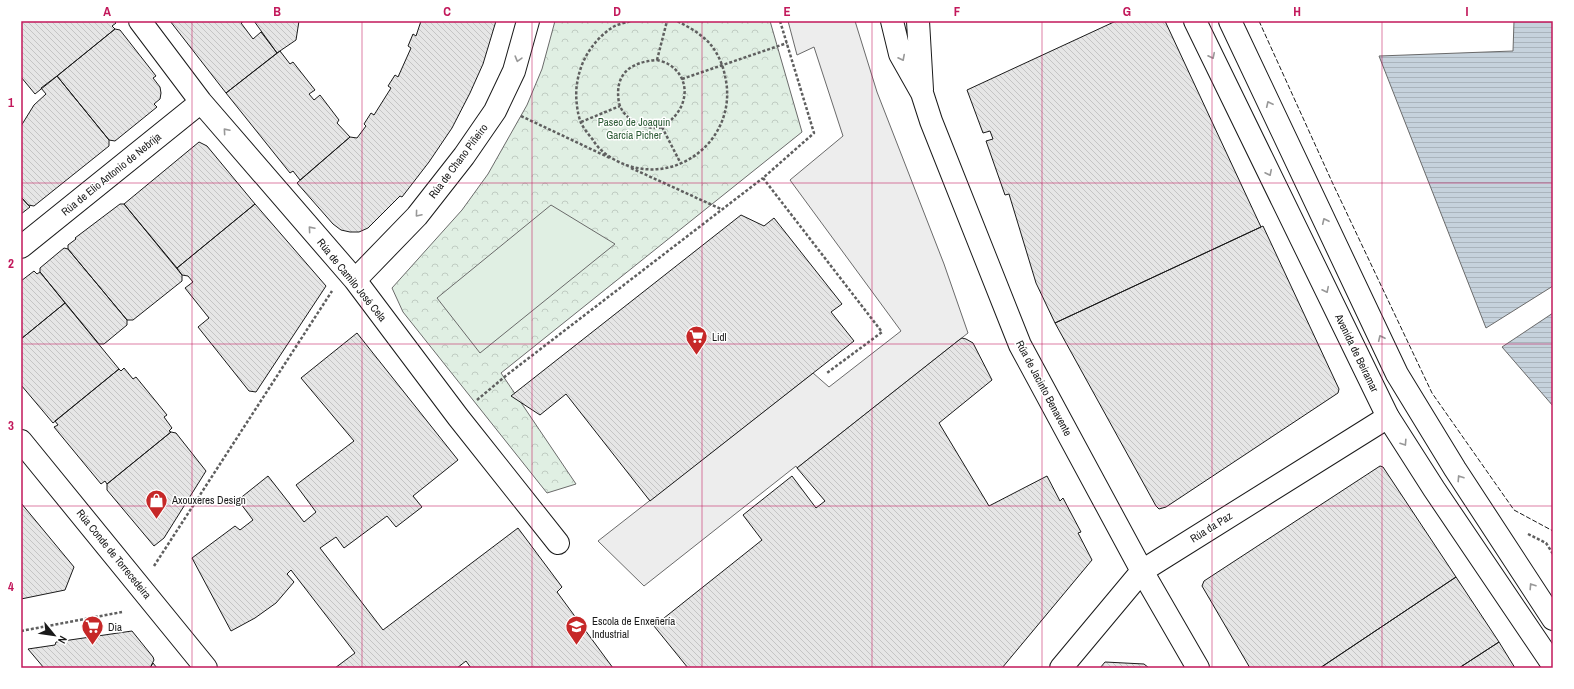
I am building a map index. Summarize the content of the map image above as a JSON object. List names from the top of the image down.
{
  "streets": {
    "street": [
      "Rúa de Chano Piñeiro",
      "Rúa de Elio Antonio de Nebrija",
      "Rúa de Camilo José Cela",
      "Avenida de Beiramar",
      "Rúa de Jacinto Benavente",
      "Rúa da Paz",
      "Rúa Conde de Torrecedeira"
    ]
  },
  "crossings": [
    ["Rúa de Chano Piñeiro", "Rúa de Camilo José Cela"],
    ["Rúa de Elio Antonio de Nebrija", "Rúa de Camilo José Cela"],
    ["Avenida de Beiramar", "Rúa da Paz"],
    ["Rúa de Jacinto Benavente", "Rúa da Paz"]
  ],
  "one_way": ["Rúa de Chano Piñeiro", "Rúa de Camilo José Cela"],
  "parks": ["Paseo de Joaquin García Picher"],
  "places": {
    "supermarket": ["Lidl", "Dia"],
    "shop": ["Axouxeres Design"],
    "school or university": ["Escola de Enxeñería Industrial"]
  },
  "north": "bottom right",
  "grid": {
    "columns": [
      "A",
      "B",
      "C",
      "D",
      "E",
      "F",
      "G",
      "H",
      "I"
    ],
    "rows": [
      "1",
      "2",
      "3",
      "4"
    ]
  }
}
